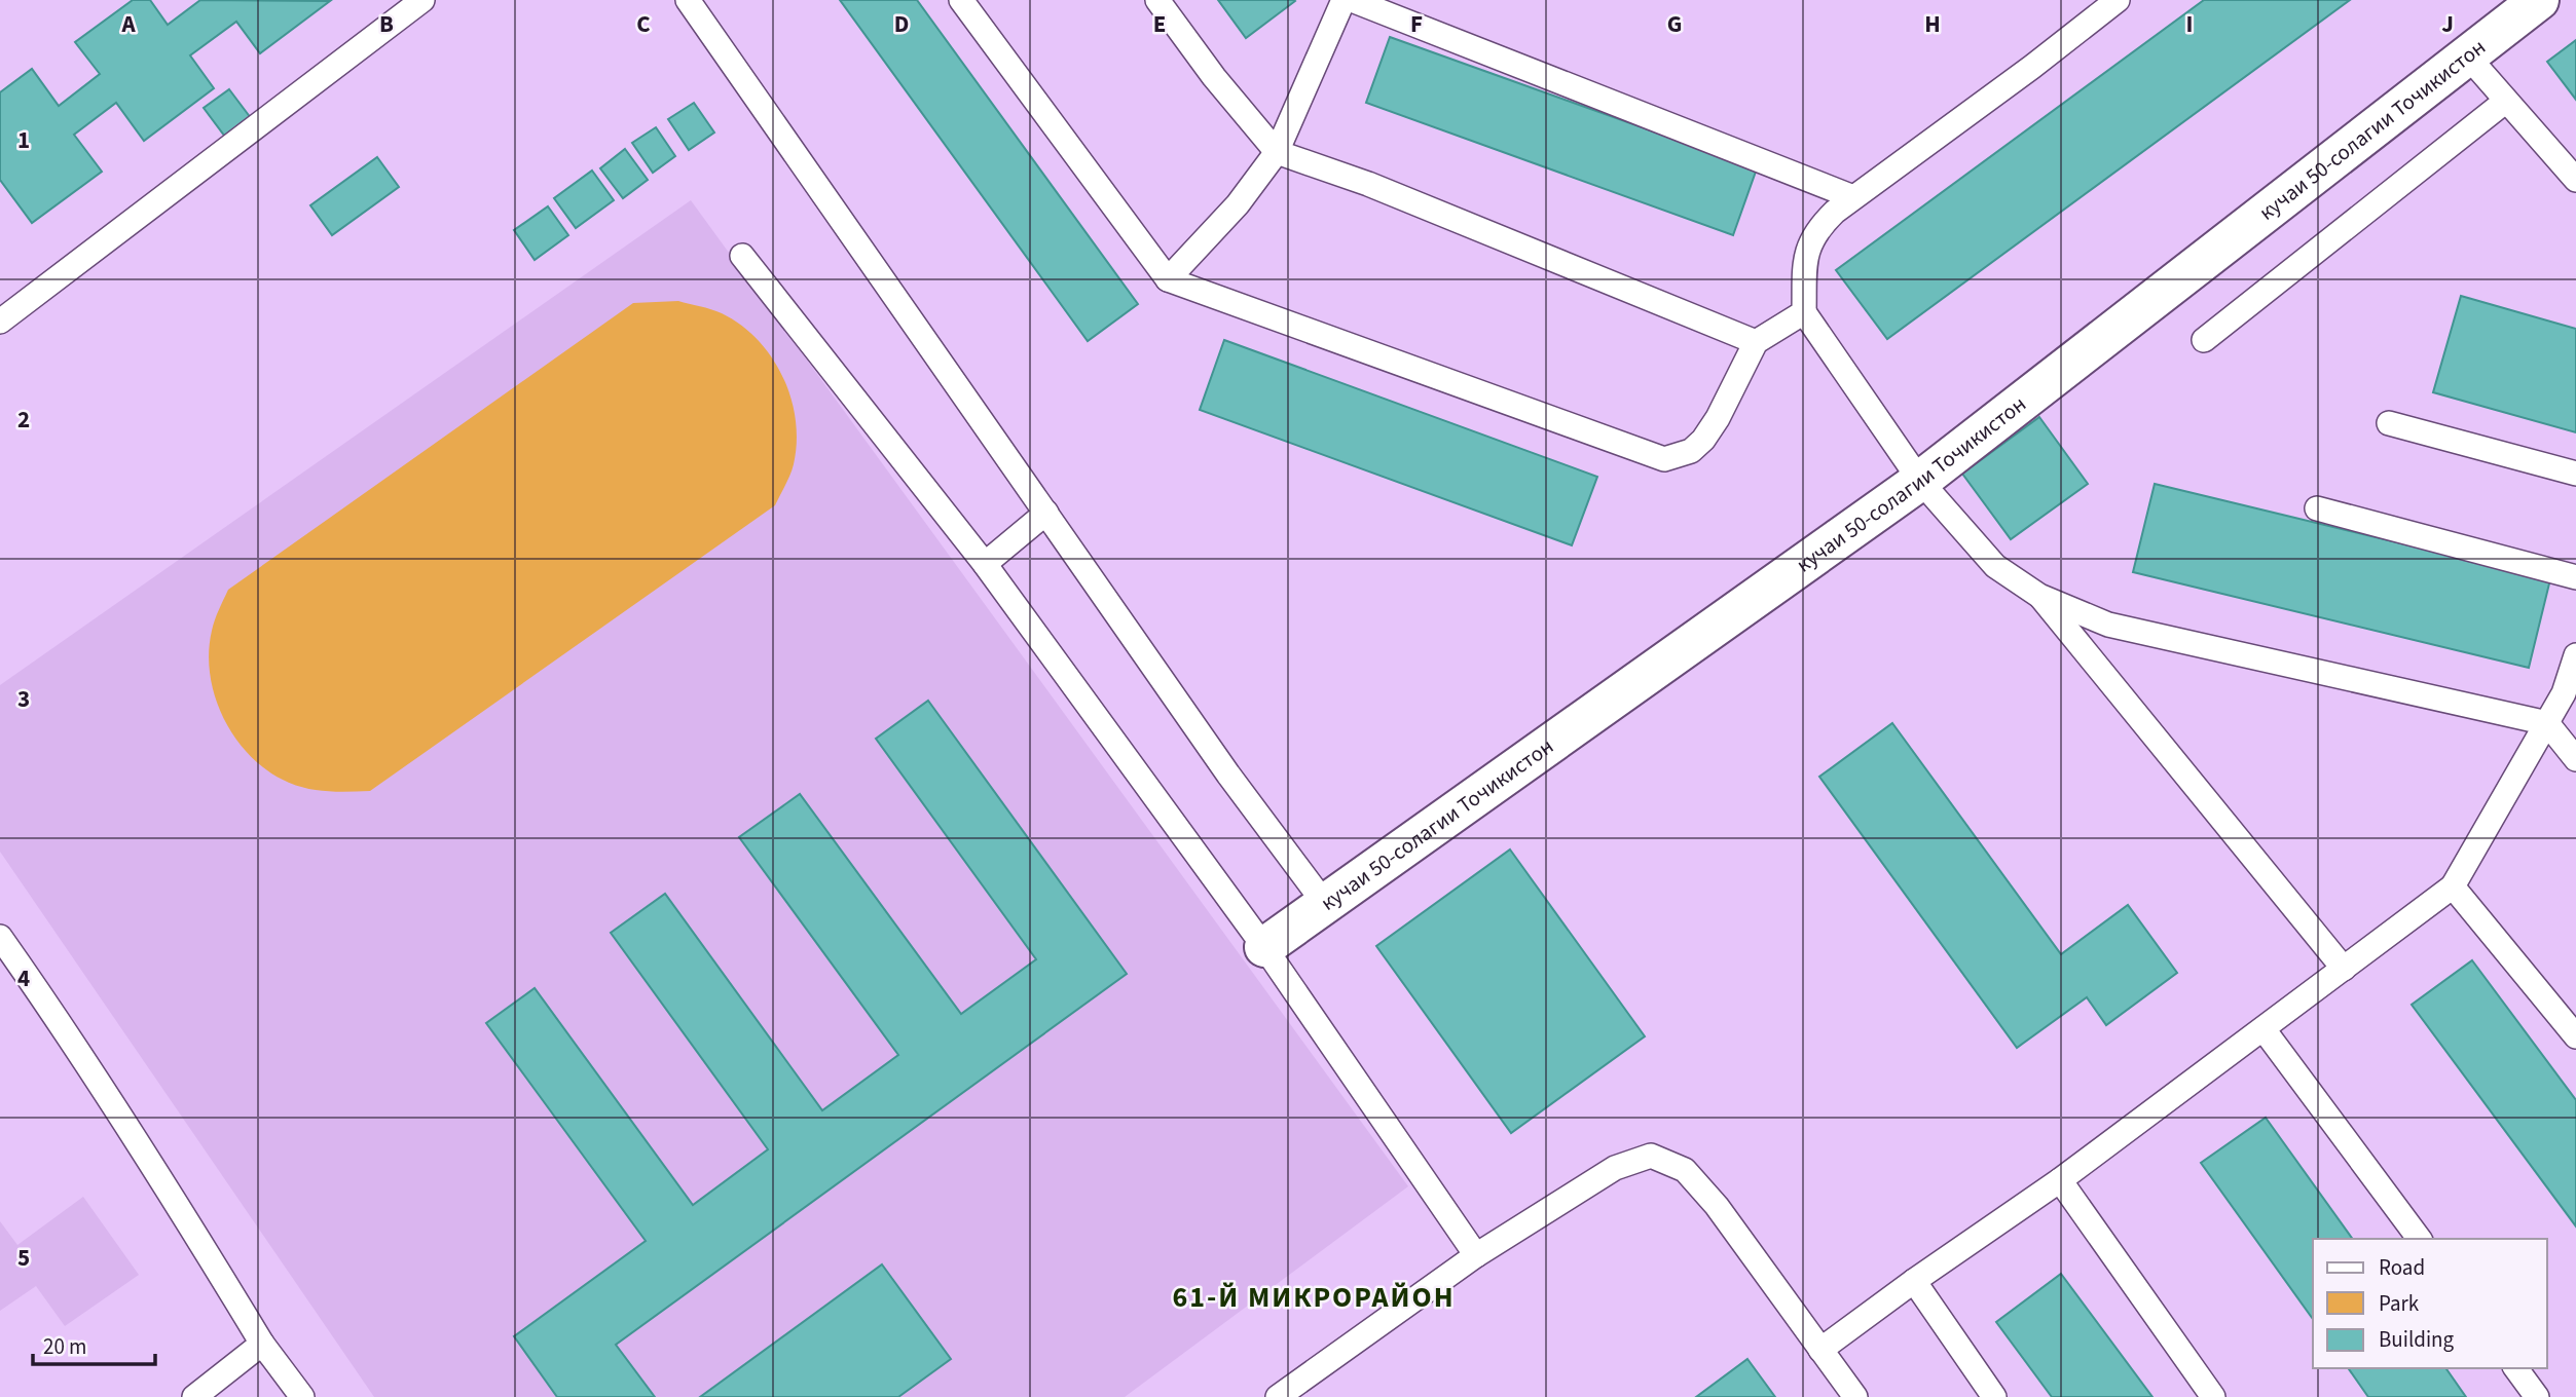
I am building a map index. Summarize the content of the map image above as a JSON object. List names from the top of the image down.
{
  "streets": {
    "street": ["кучаи 50-солагии Точикистон"]
  },
  "districts": ["61-Й МИКРОРАЙОН"],
  "legend": ["Road", "Park", "Building"],
  "scale_bar": "20 m",
  "grid": {
    "columns": [
      "A",
      "B",
      "C",
      "D",
      "E",
      "F",
      "G",
      "H",
      "I",
      "J"
    ],
    "rows": [
      "1",
      "2",
      "3",
      "4",
      "5"
    ]
  }
}
